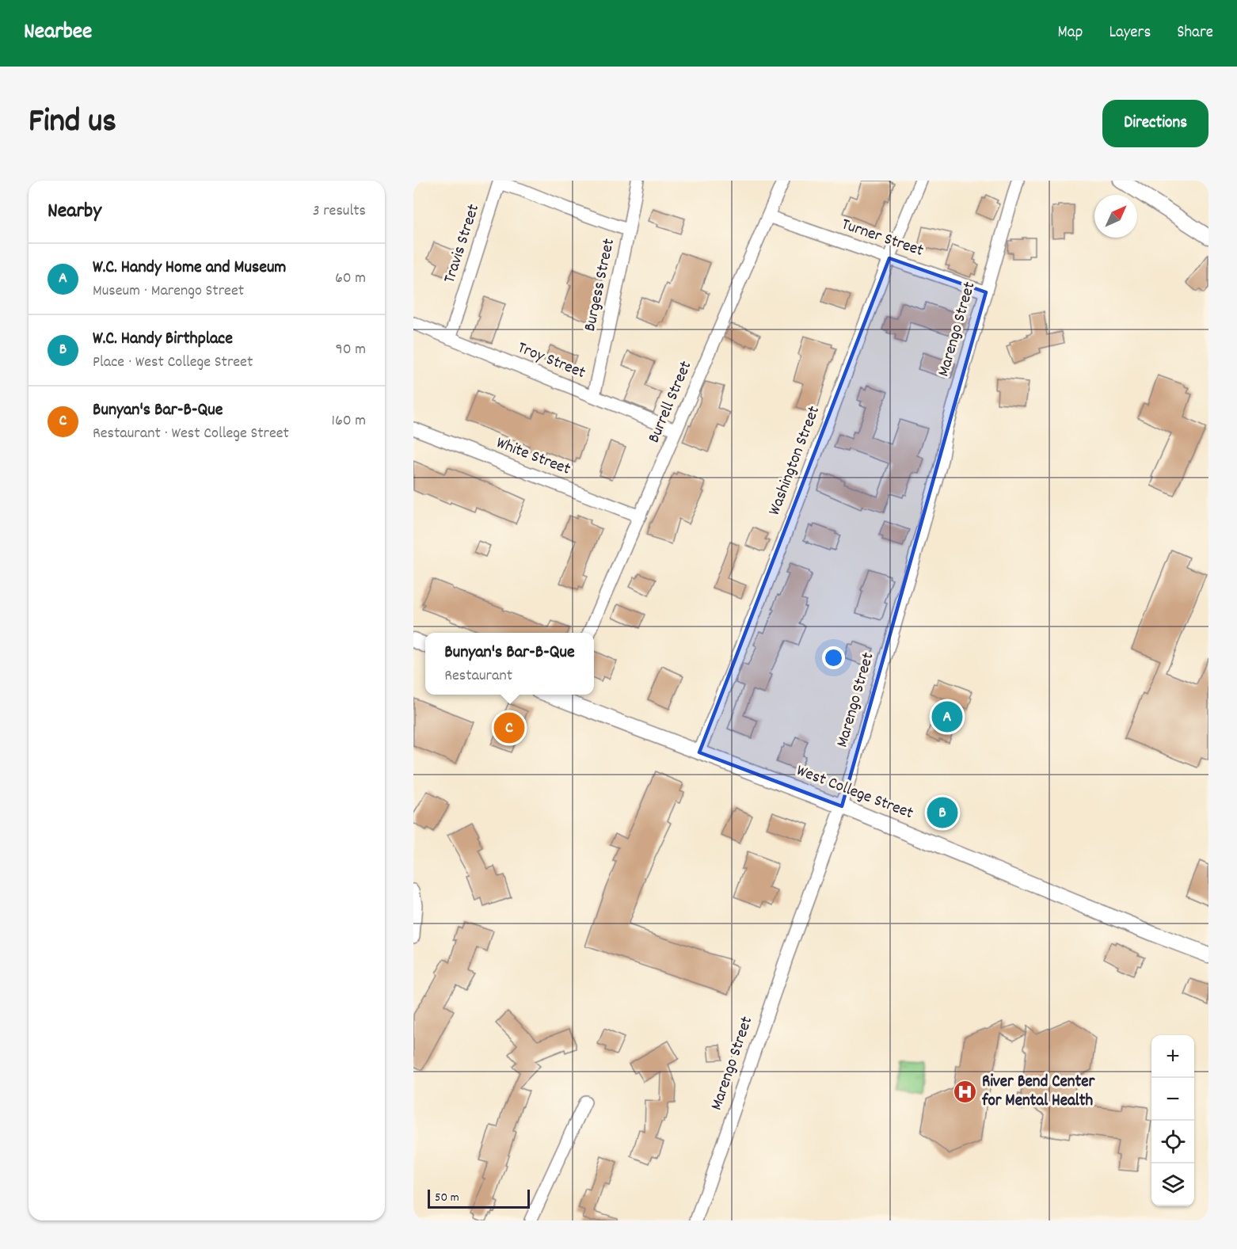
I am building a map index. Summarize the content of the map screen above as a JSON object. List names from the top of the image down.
{
  "streets": {
    "street": [
      "Turner Street",
      "Travis Street",
      "Burgess Street",
      "Marengo Street",
      "Troy Street",
      "Burrell Street",
      "White Street",
      "Washington Street",
      "West College Street"
    ]
  },
  "crossings": [
    ["Turner Street", "Marengo Street"],
    ["Turner Street", "Burrell Street"],
    ["Turner Street", "Washington Street"],
    ["Travis Street", "Burgess Street"],
    ["Travis Street", "Troy Street"],
    ["Burgess Street", "Troy Street"],
    ["Marengo Street", "West College Street"],
    ["Troy Street", "Burrell Street"],
    ["Burrell Street", "White Street"],
    ["Washington Street", "West College Street"]
  ],
  "places": {
    "hospital": ["River Bend Center for Mental Health"]
  },
  "scale_bar": "50 m",
  "north": "top right",
  "page": {
    "header": "Nearbee",
    "nav": ["Map", "Layers", "Share"],
    "title": "Find us",
    "buttons": "Directions",
    "heading": ["Nearby", "3 results"],
    "list": [
      {
        "mark": "A",
        "name": "W.C. Handy Home and Museum",
        "note": "Museum · Marengo Street",
        "value": "60 m"
      },
      {
        "mark": "B",
        "name": "W.C. Handy Birthplace",
        "note": "Place · West College Street",
        "value": "90 m"
      },
      {
        "mark": "C",
        "name": "Bunyan's Bar-B-Que",
        "note": "Restaurant · West College Street",
        "value": "160 m"
      }
    ],
    "popup": ["Bunyan's Bar-B-Que", "Restaurant"],
    "pins": ["A", "C", "B"],
    "map_buttons": ["+", "−"],
    "scale": "50 m"
  }
}
